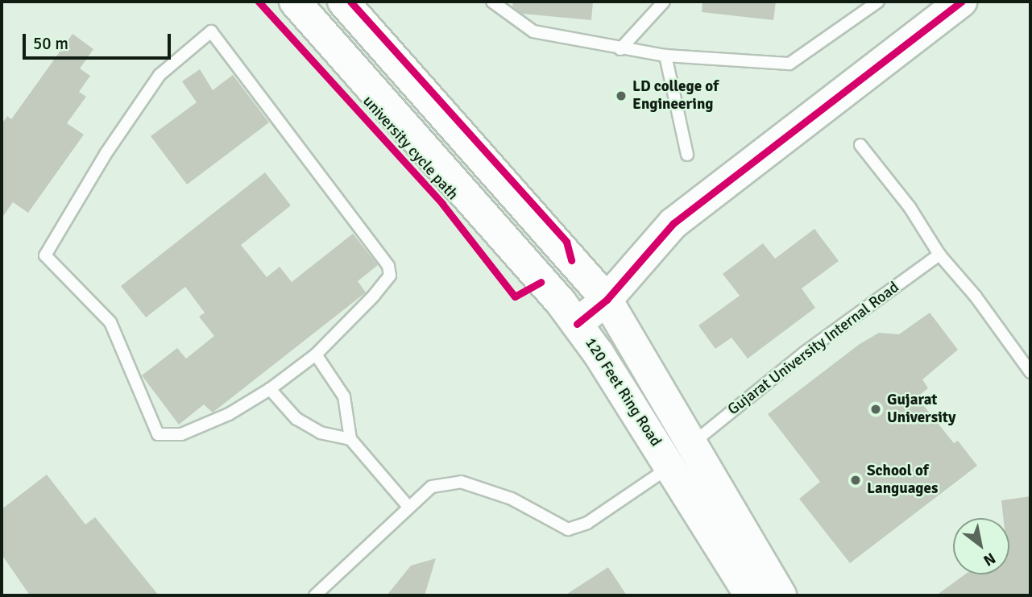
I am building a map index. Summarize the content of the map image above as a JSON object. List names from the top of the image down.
{
  "streets": {
    "main road": ["120 Feet Ring Road"],
    "lane": ["Gujarat University Internal Road"],
    "cycle path": ["university cycle path"]
  },
  "crossings": [
    ["Gujarat University Internal Road", "120 Feet Ring Road"]
  ],
  "places": ["LD college of Engineering", "Gujarat University", "School of Languages"],
  "scale_bar": "50 m",
  "north": "bottom right"
}
